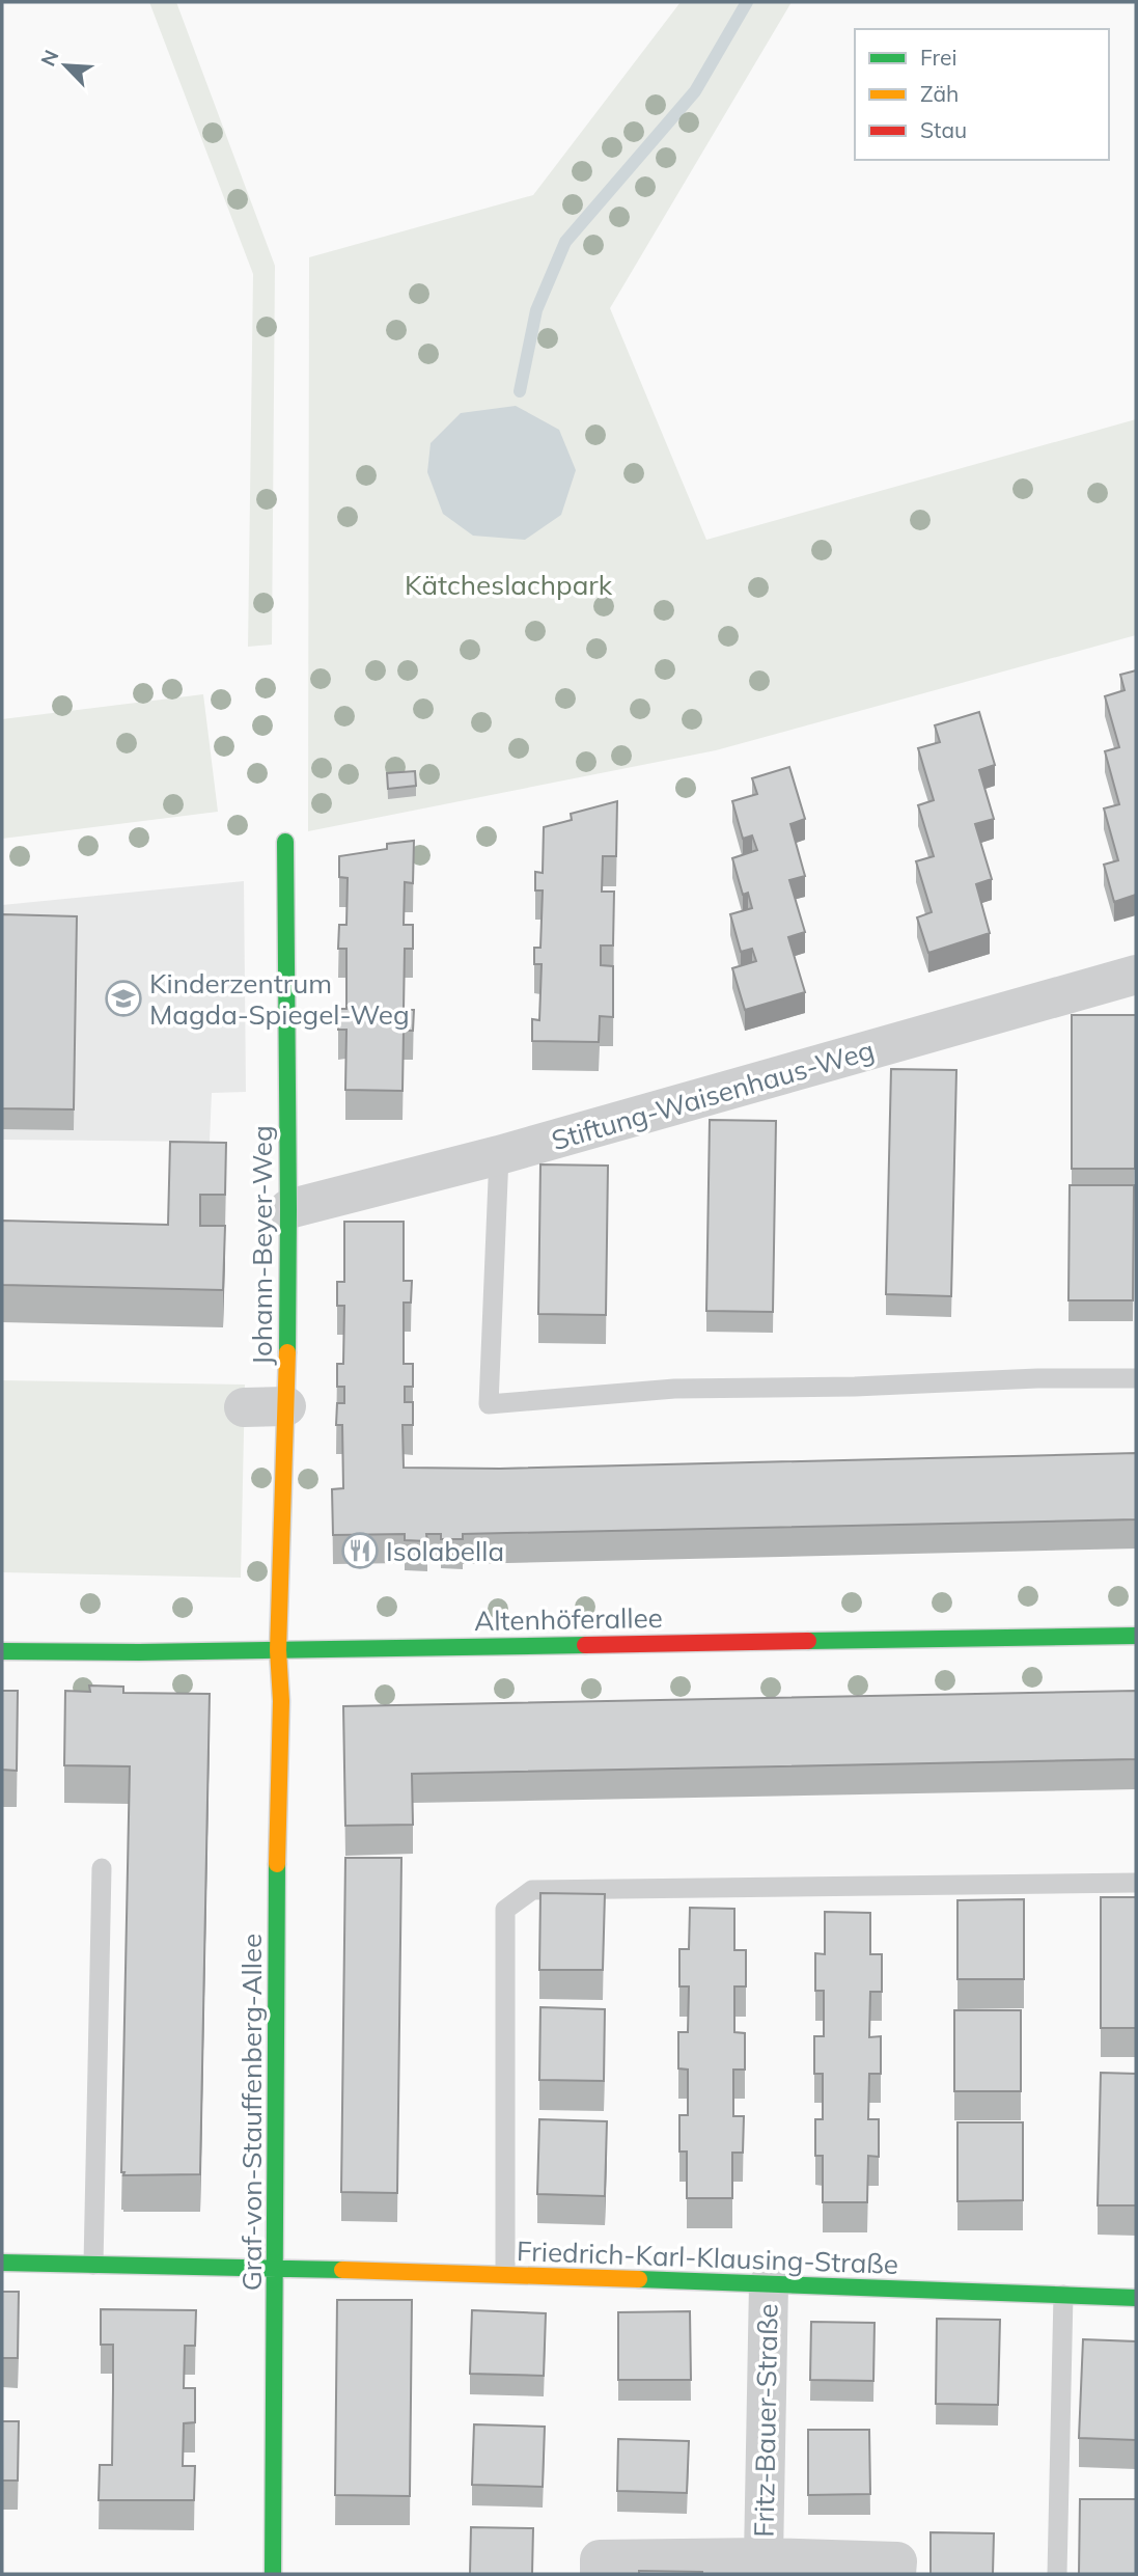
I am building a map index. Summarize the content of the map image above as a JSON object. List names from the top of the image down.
{
  "streets": {
    "street": [
      "Stiftung-Waisenhaus-Weg",
      "Johann-Beyer-Weg",
      "Altenhöferallee",
      "Graf-von-Stauffenberg-Allee",
      "Friedrich-Karl-Klausing-Straße",
      "Fritz-Bauer-Straße"
    ]
  },
  "crossings": [
    ["Stiftung-Waisenhaus-Weg", "Johann-Beyer-Weg"],
    ["Johann-Beyer-Weg", "Altenhöferallee"],
    ["Johann-Beyer-Weg", "Graf-von-Stauffenberg-Allee"],
    ["Altenhöferallee", "Graf-von-Stauffenberg-Allee"],
    ["Graf-von-Stauffenberg-Allee", "Friedrich-Karl-Klausing-Straße"],
    ["Friedrich-Karl-Klausing-Straße", "Fritz-Bauer-Straße"]
  ],
  "parks": ["Kätcheslachpark"],
  "places": {
    "school or university": ["Kinderzentrum Magda-Spiegel-Weg"],
    "restaurant": ["Isolabella"]
  },
  "legend": ["Frei", "Zäh", "Stau"],
  "north": "top left"
}
